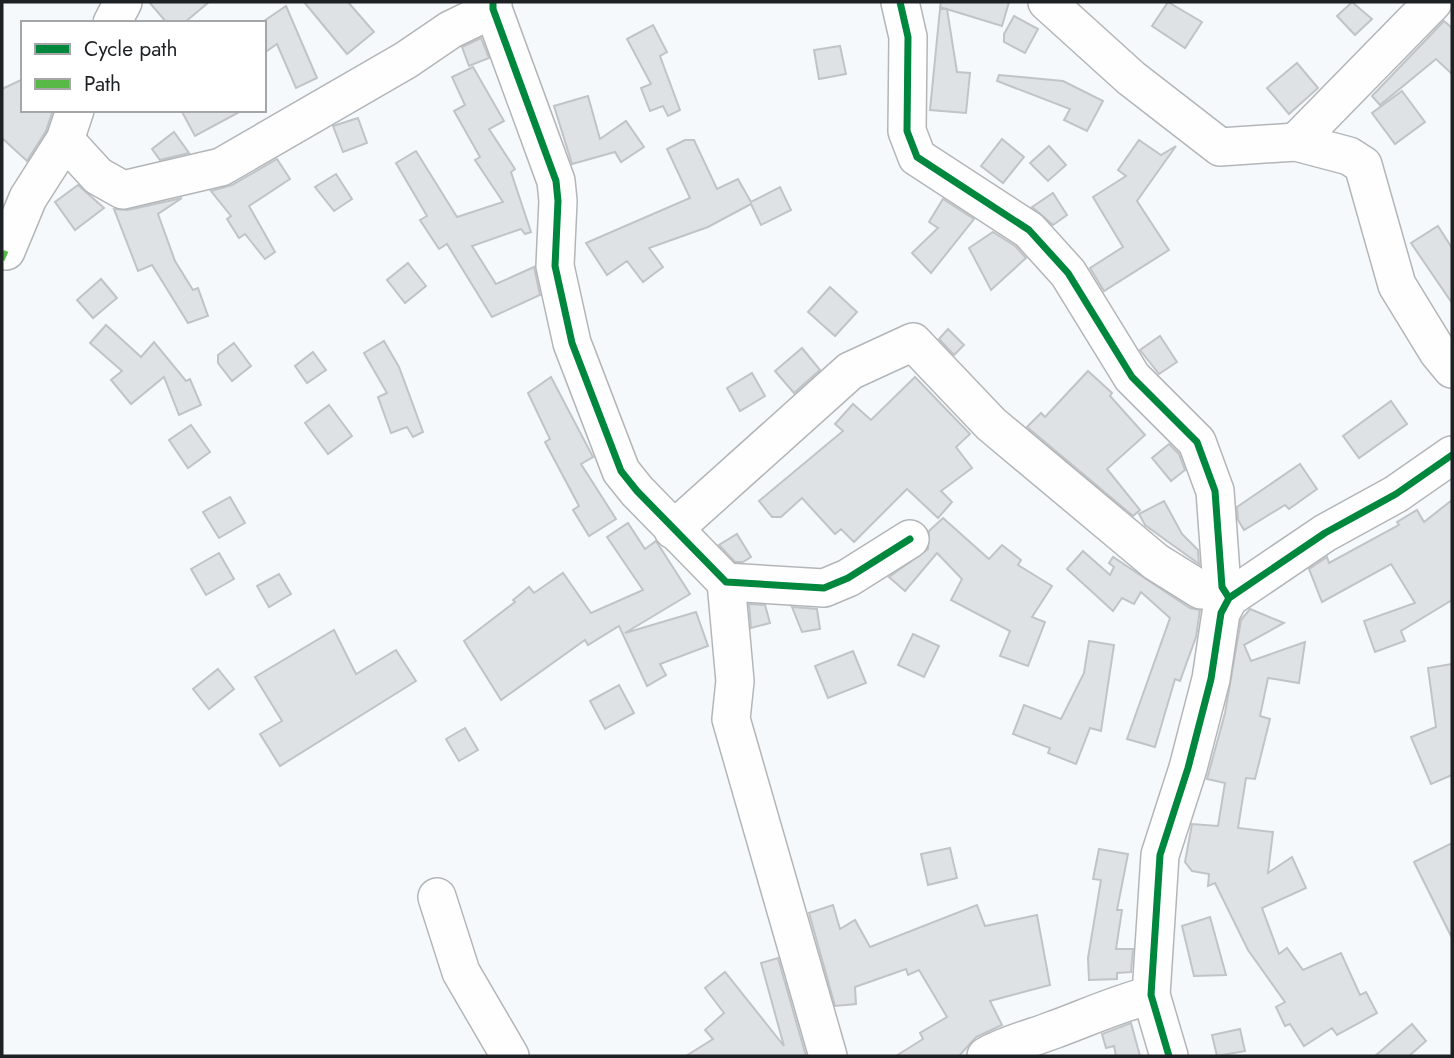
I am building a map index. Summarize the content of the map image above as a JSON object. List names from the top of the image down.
{
  "legend": ["Cycle path", "Path"]
}
